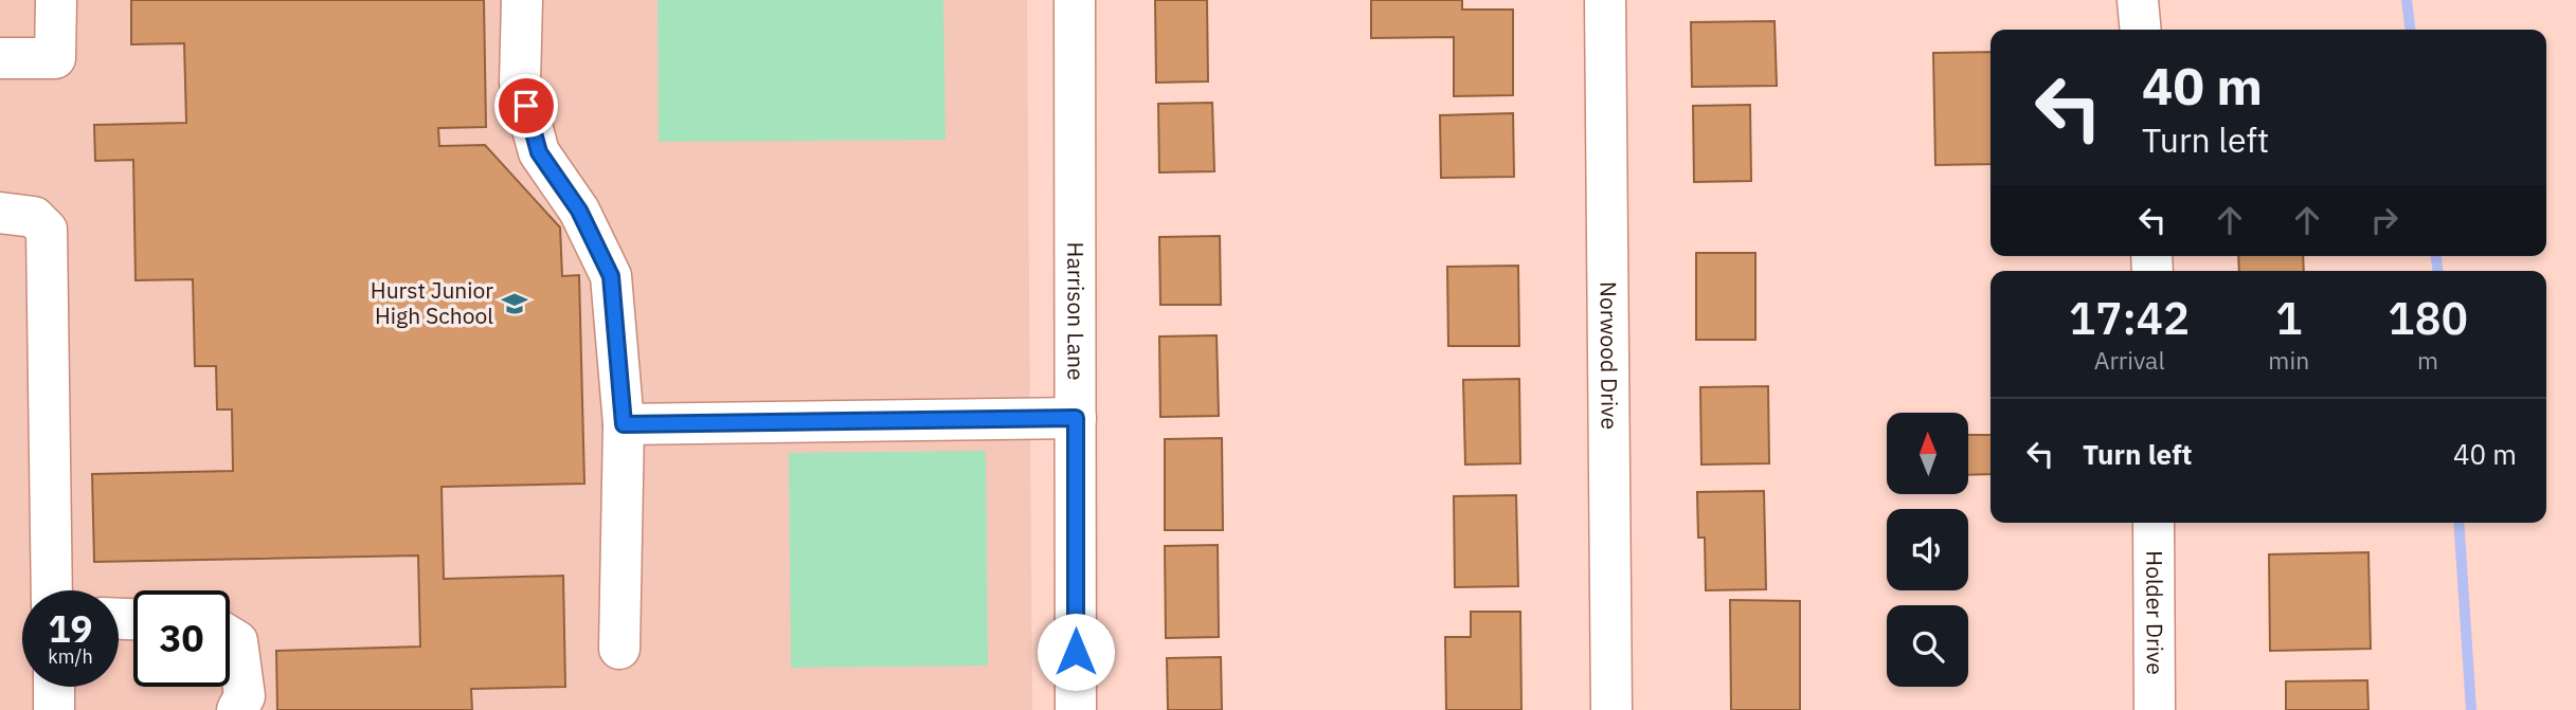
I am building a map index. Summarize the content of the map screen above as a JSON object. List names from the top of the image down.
{
  "streets": {
    "street": ["Harrison Lane", "Norwood Drive", "Holder Drive"]
  },
  "places": {
    "school or university": ["Hurst Junior High School"]
  },
  "north": "top",
  "page": {
    "turn": ["40 m", "Turn left"],
    "eta": [
      "17:42",
      "Arrival",
      "1",
      "min",
      "180",
      "m"
    ],
    "list": [
      {
        "name": "Turn left",
        "value": "40 m"
      }
    ],
    "speed": "19 km/h",
    "limit": "30"
  }
}
